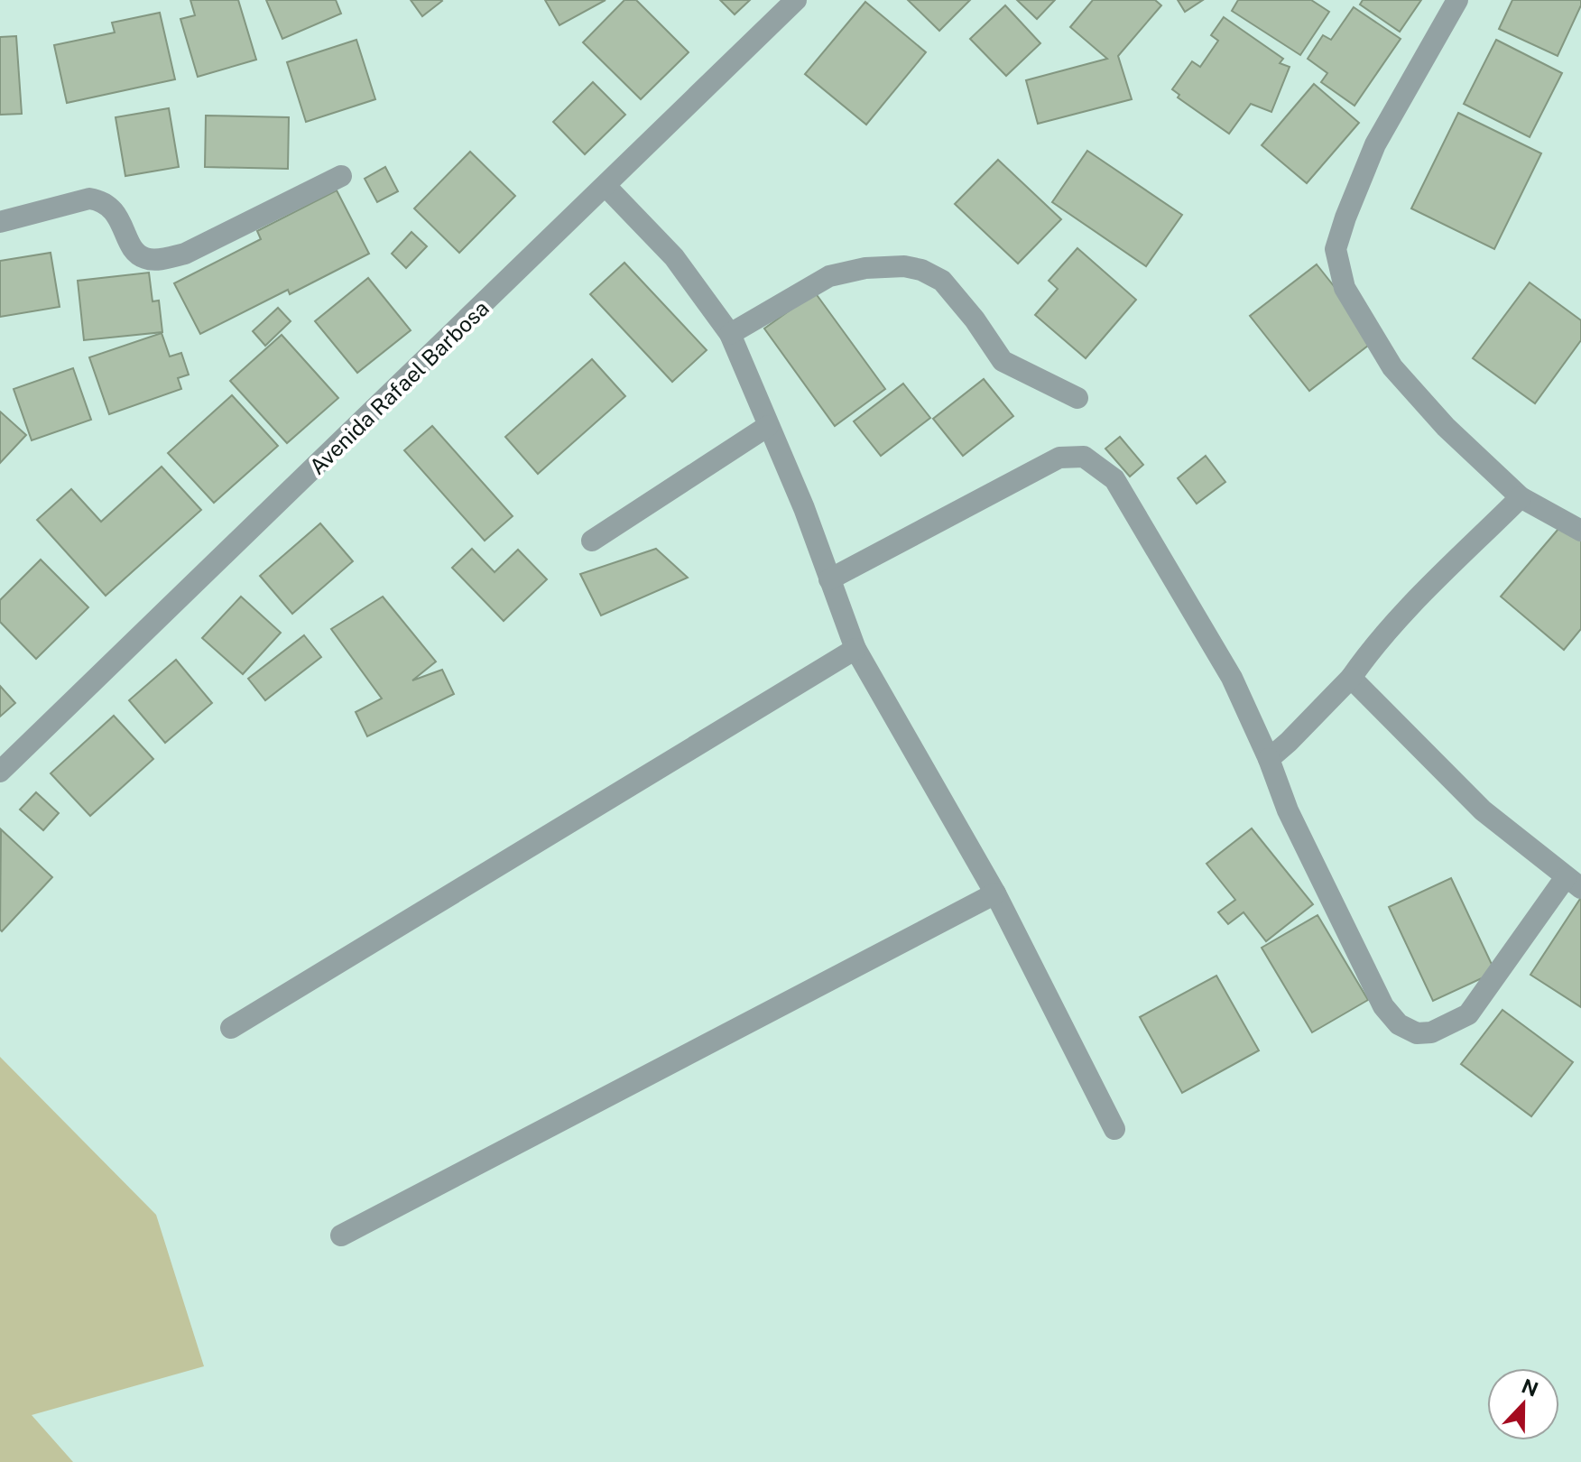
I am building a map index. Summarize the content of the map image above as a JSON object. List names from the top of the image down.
{
  "streets": {
    "street": ["Avenida Rafael Barbosa"]
  },
  "north": "top"
}
